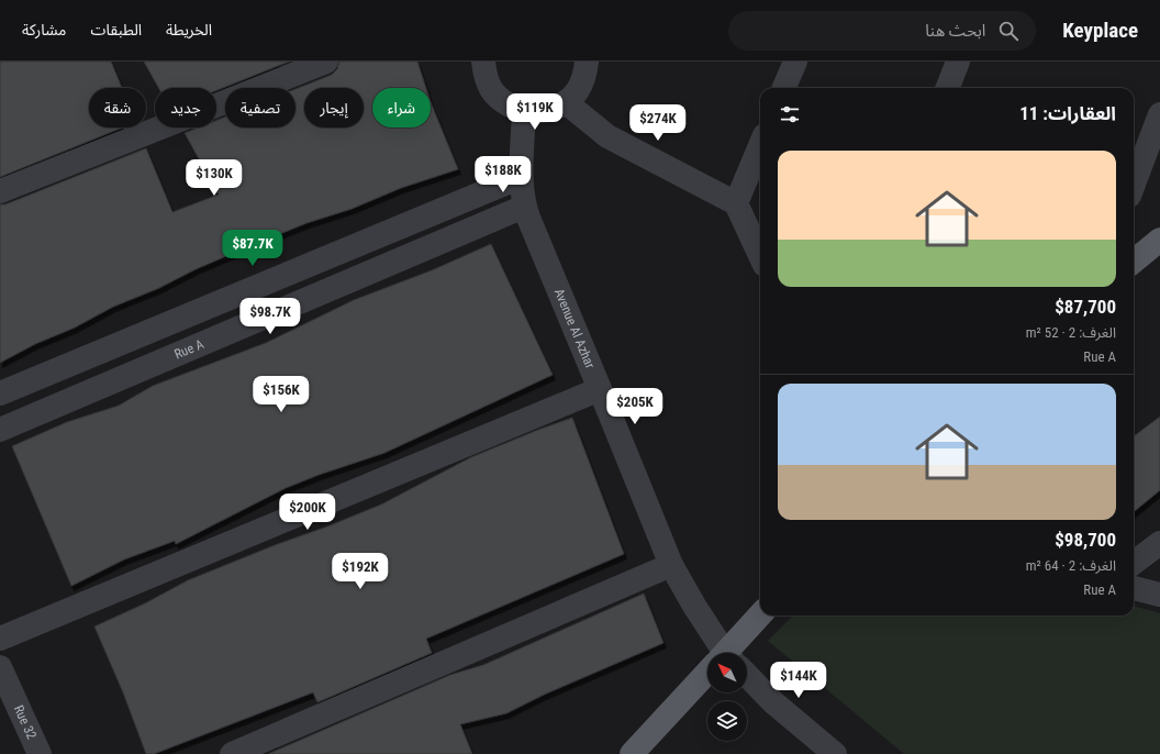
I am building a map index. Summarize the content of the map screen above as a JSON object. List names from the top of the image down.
{
  "streets": {
    "street": ["Avenue Al Azhar", "Rue A", "Rue 32"]
  },
  "crossings": [
    ["Avenue Al Azhar", "Rue A"]
  ],
  "north": "top left",
  "page": {
    "header": "Keyplace",
    "search": "ابحث هنا",
    "nav": ["الخريطة", "الطبقات", "مشاركة"],
    "chip": [
      "شراء",
      "إيجار",
      "تصفية",
      "جديد",
      "شقة"
    ],
    "heading": "العقارات: 11",
    "price": [
      "$119K",
      "$274K",
      "$188K",
      "$130K",
      "$87.7K",
      "$98.7K",
      "$156K",
      "$205K",
      "$200K",
      "$192K",
      "$144K"
    ],
    "list": [
      {
        "name": "$87,700",
        "note": "الغرف: 2 · 52 m² · Rue A"
      },
      {
        "name": "$98,700",
        "note": "الغرف: 2 · 64 m² · Rue A"
      }
    ]
  }
}
